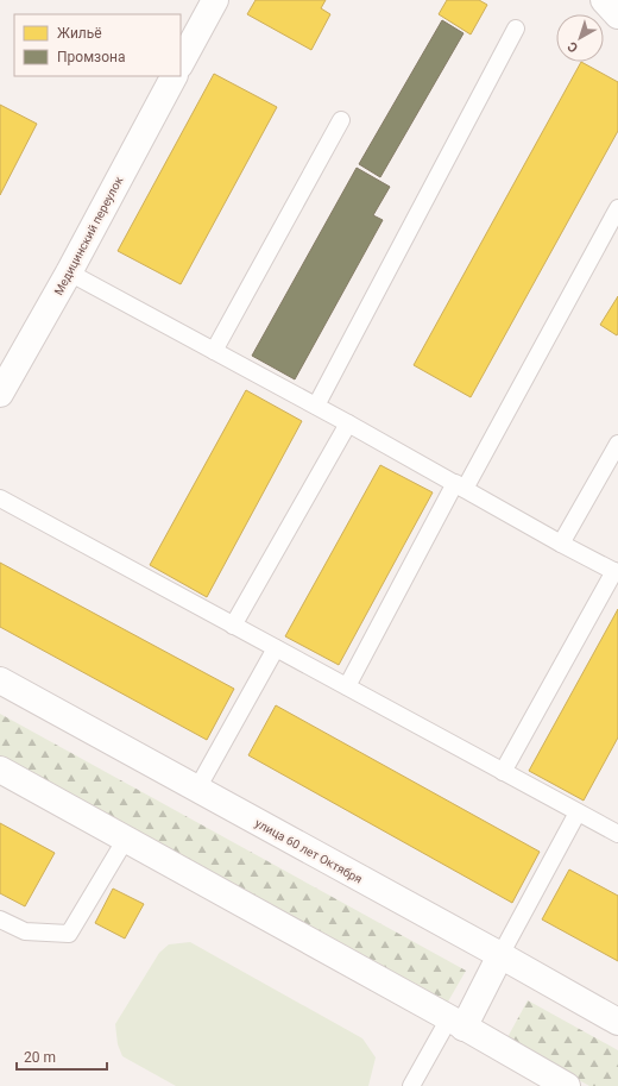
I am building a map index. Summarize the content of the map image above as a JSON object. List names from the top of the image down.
{
  "streets": {
    "street": ["Медицинский переулок", "улица 60 лет Октября"]
  },
  "legend": ["Жильё", "Промзона"],
  "scale_bar": "20 m",
  "north": "bottom left"
}
